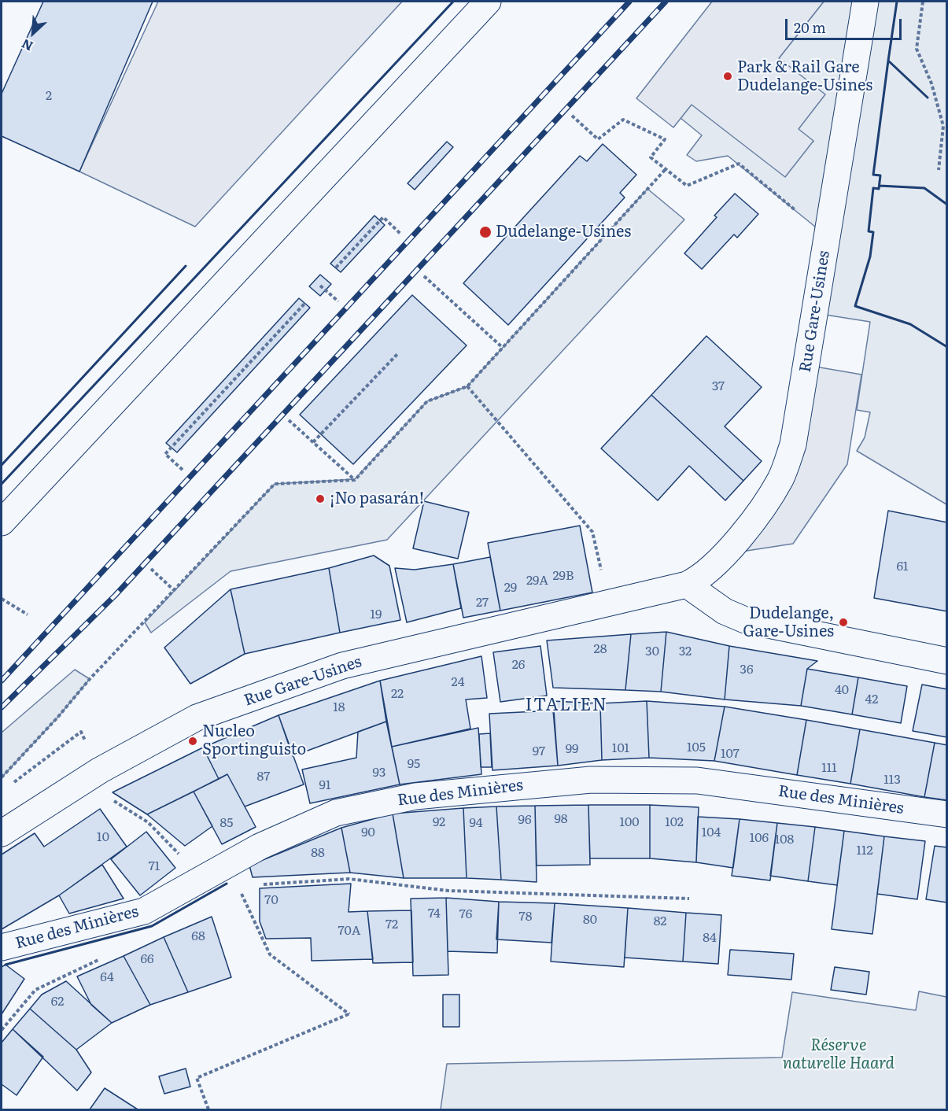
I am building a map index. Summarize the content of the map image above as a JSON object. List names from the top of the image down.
{
  "streets": {
    "street": ["Rue Gare-Usines", "Rue des Minières"]
  },
  "districts": ["ITALIEN"],
  "parks": ["Réserve naturelle Haard"],
  "places": [
    "Park & Rail Gare Dudelange-Usines",
    "Dudelange-Usines",
    "¡No pasarán!",
    "Dudelange, Gare-Usines",
    "Nucleo Sportinguisto"
  ],
  "house_numbers": [
    "2",
    "37",
    "61",
    "29B",
    "29A",
    "29",
    "27",
    "19",
    "28",
    "30",
    "32",
    "26",
    "36",
    "24",
    "40",
    "22",
    "42",
    "18",
    "105",
    "101",
    "99",
    "97",
    "107",
    "95",
    "111",
    "93",
    "87",
    "113",
    "91",
    "98",
    "96",
    "92",
    "100",
    "102",
    "85",
    "94",
    "90",
    "104",
    "10",
    "106",
    "108",
    "112",
    "88",
    "71",
    "70",
    "74",
    "76",
    "78",
    "80",
    "82",
    "72",
    "70A",
    "68",
    "84",
    "66",
    "64",
    "62"
  ],
  "scale_bar": "20 m",
  "north": "bottom left"
}
